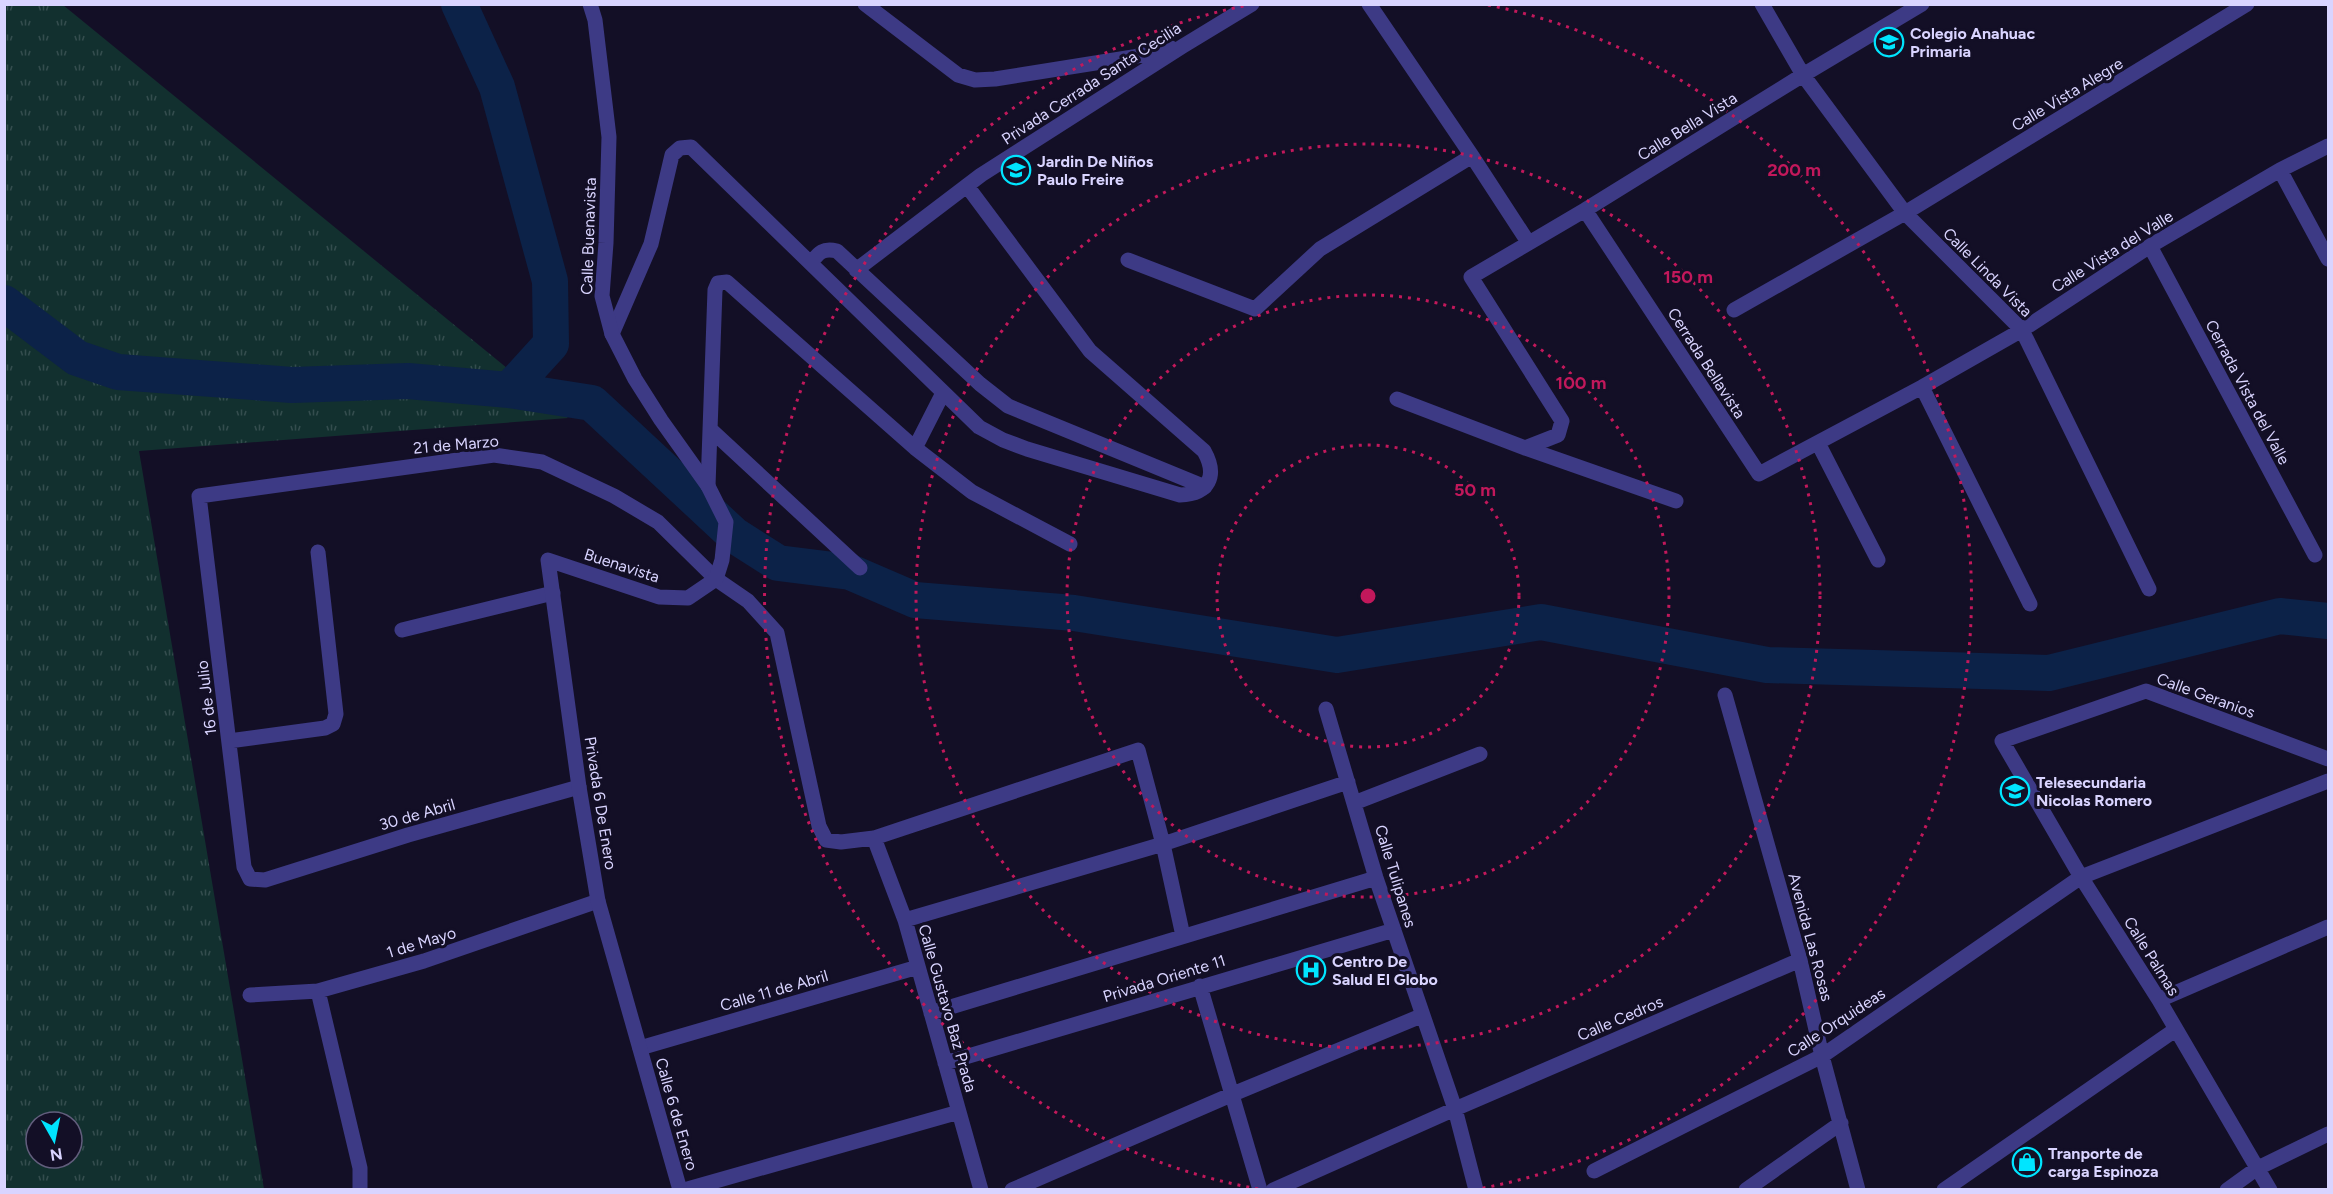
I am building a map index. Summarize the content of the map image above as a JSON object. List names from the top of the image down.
{
  "streets": {
    "street": [
      "Privada Cerrada Santa Cecilia",
      "Calle Vista Alegre",
      "Calle Bella Vista",
      "Calle Buenavista",
      "Calle Vista del Valle",
      "Calle Linda Vista",
      "Cerrada Bellavista",
      "Cerrada Vista del Valle",
      "21 de Marzo",
      "Buenavista",
      "Calle Geranios",
      "16 de Julio",
      "Privada 6 De Enero",
      "30 de Abril",
      "Calle Tulipanes",
      "Avenida Las Rosas",
      "1 de Mayo",
      "Calle Palmas",
      "Privada Oriente 11",
      "Calle 11 de Abril",
      "Calle Gustavo Baz Prada",
      "Calle Cedros",
      "Calle Orquideas",
      "Calle 6 de Enero"
    ]
  },
  "crossings": [
    ["Calle Vista Alegre", "Calle Linda Vista"],
    ["Calle Bella Vista", "Calle Linda Vista"],
    ["Calle Bella Vista", "Cerrada Bellavista"],
    ["Calle Buenavista", "21 de Marzo"],
    ["Calle Buenavista", "Buenavista"],
    ["Calle Vista del Valle", "Calle Linda Vista"],
    ["Calle Vista del Valle", "Cerrada Bellavista"],
    ["Calle Vista del Valle", "Cerrada Vista del Valle"],
    ["21 de Marzo", "Buenavista"],
    ["21 de Marzo", "16 de Julio"],
    ["Buenavista", "Privada 6 De Enero"],
    ["Calle Geranios", "Calle Palmas"],
    ["16 de Julio", "30 de Abril"],
    ["Privada 6 De Enero", "30 de Abril"],
    ["Privada 6 De Enero", "1 de Mayo"],
    ["Privada 6 De Enero", "Calle 11 de Abril"],
    ["Privada 6 De Enero", "Calle 6 de Enero"],
    ["Calle Tulipanes", "Privada Oriente 11"],
    ["Calle Tulipanes", "Calle Cedros"],
    ["Avenida Las Rosas", "Calle Cedros"],
    ["Avenida Las Rosas", "Calle Orquideas"],
    ["Calle Palmas", "Calle Orquideas"],
    ["Privada Oriente 11", "Calle Gustavo Baz Prada"],
    ["Calle 11 de Abril", "Calle Gustavo Baz Prada"],
    ["Calle 11 de Abril", "Calle 6 de Enero"]
  ],
  "places": {
    "school or university": ["Colegio Anahuac Primaria", "Jardin De Niños Paulo Freire", "Telesecundaria Nicolas Romero"],
    "hospital": ["Centro De Salud El Globo"],
    "shop": ["Tranporte de carga Espinoza"]
  },
  "north": "bottom",
  "rings": [
    "200 m",
    "150 m",
    "100 m",
    "50 m"
  ]
}
